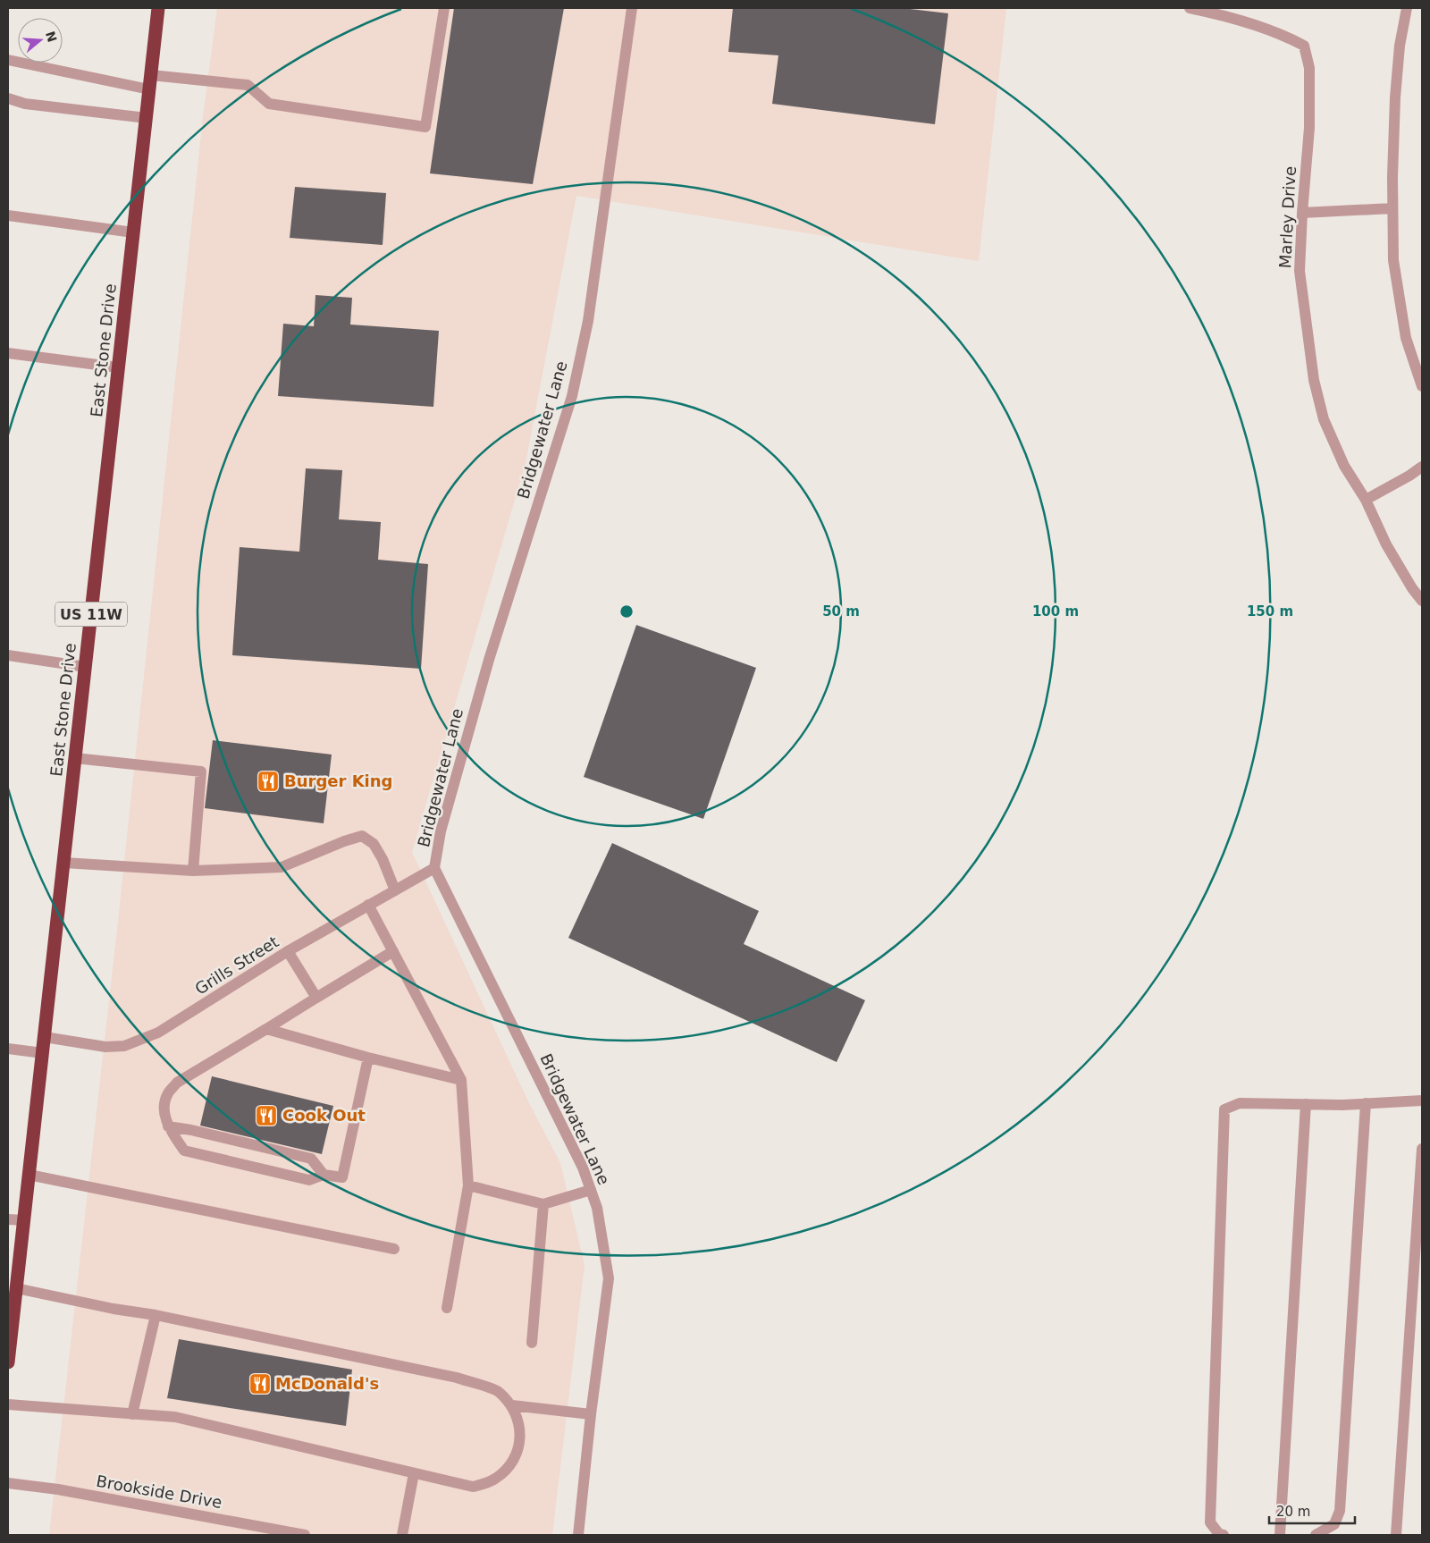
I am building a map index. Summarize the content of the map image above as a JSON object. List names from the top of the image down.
{
  "streets": {
    "highway": ["East Stone Drive", "US 11W"],
    "street": [
      "Marley Drive",
      "Bridgewater Lane",
      "Grills Street",
      "Brookside Drive"
    ]
  },
  "crossings": [
    ["East Stone Drive", "Grills Street"],
    ["Bridgewater Lane", "Grills Street"]
  ],
  "places": {
    "restaurant": ["Burger King", "Cook Out", "McDonald's"]
  },
  "scale_bar": "20 m",
  "north": "right",
  "rings": ["50 m", "100 m", "150 m"]
}
